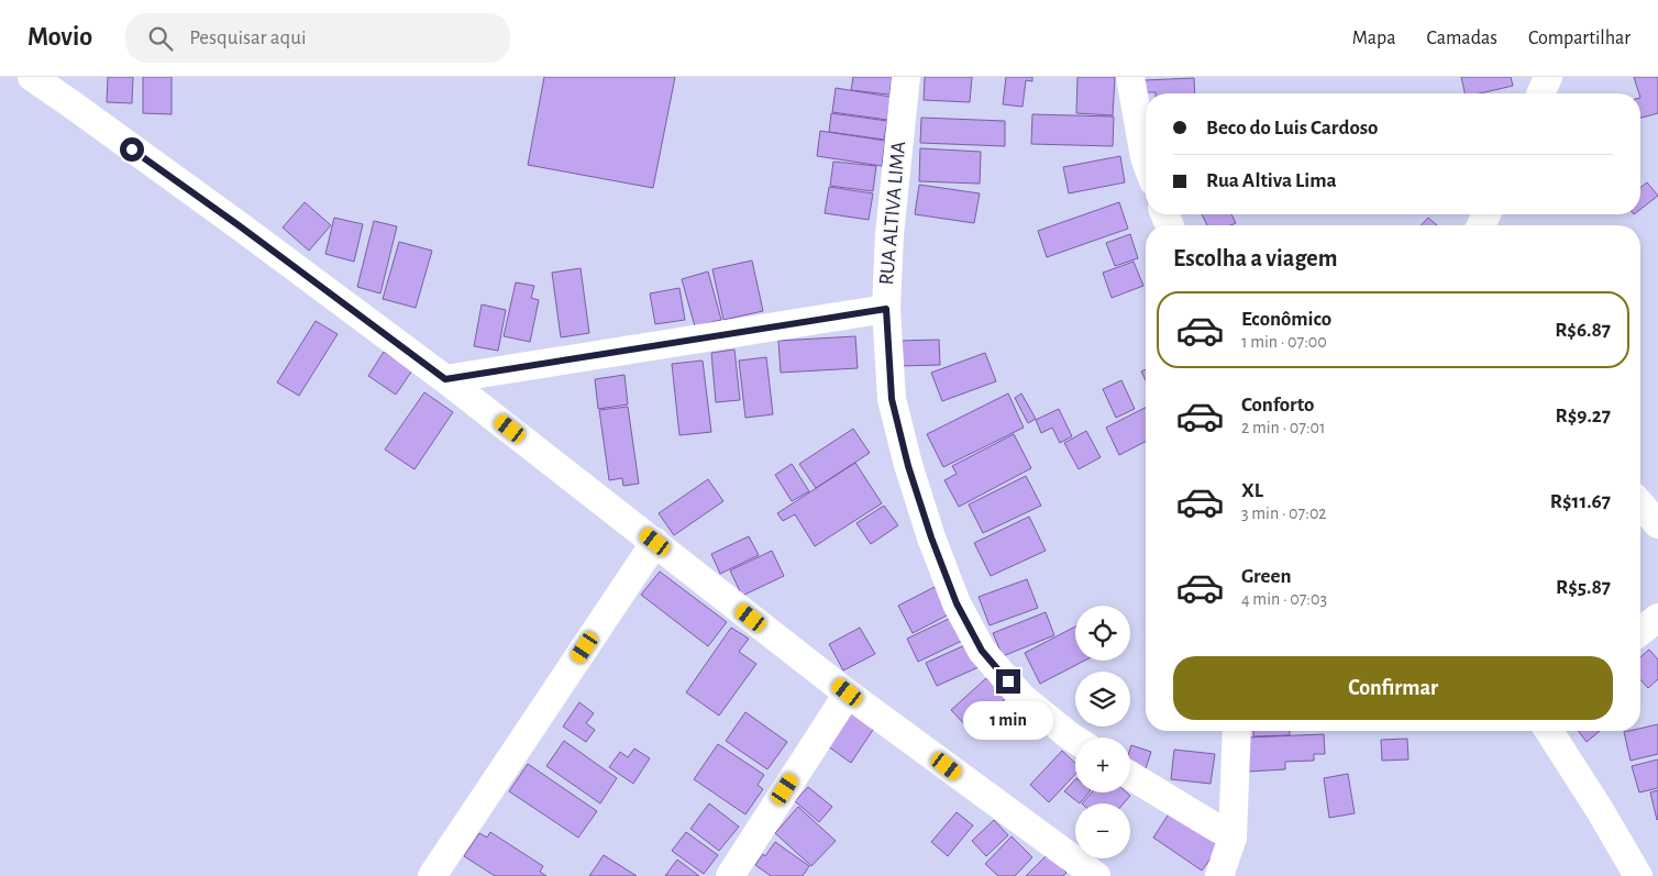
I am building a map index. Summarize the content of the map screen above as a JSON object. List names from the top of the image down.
{
  "streets": {
    "street": ["RUA ALTIVA LIMA"]
  },
  "page": {
    "header": "Movio",
    "search": "Pesquisar aqui",
    "nav": ["Mapa", "Camadas", "Compartilhar"],
    "banner": ["Beco do Luis Cardoso", "Rua Altiva Lima"],
    "heading": "Escolha a viagem",
    "list": [
      {
        "name": "Econômico",
        "note": "1 min · 07:00",
        "value": "R$6.87"
      },
      {
        "name": "Conforto",
        "note": "2 min · 07:01",
        "value": "R$9.27"
      },
      {
        "name": "XL",
        "note": "3 min · 07:02",
        "value": "R$11.67"
      },
      {
        "name": "Green",
        "note": "4 min · 07:03",
        "value": "R$5.87"
      }
    ],
    "map_buttons": ["+", "−"],
    "buttons": "Confirmar",
    "bubble": "1 min"
  }
}
